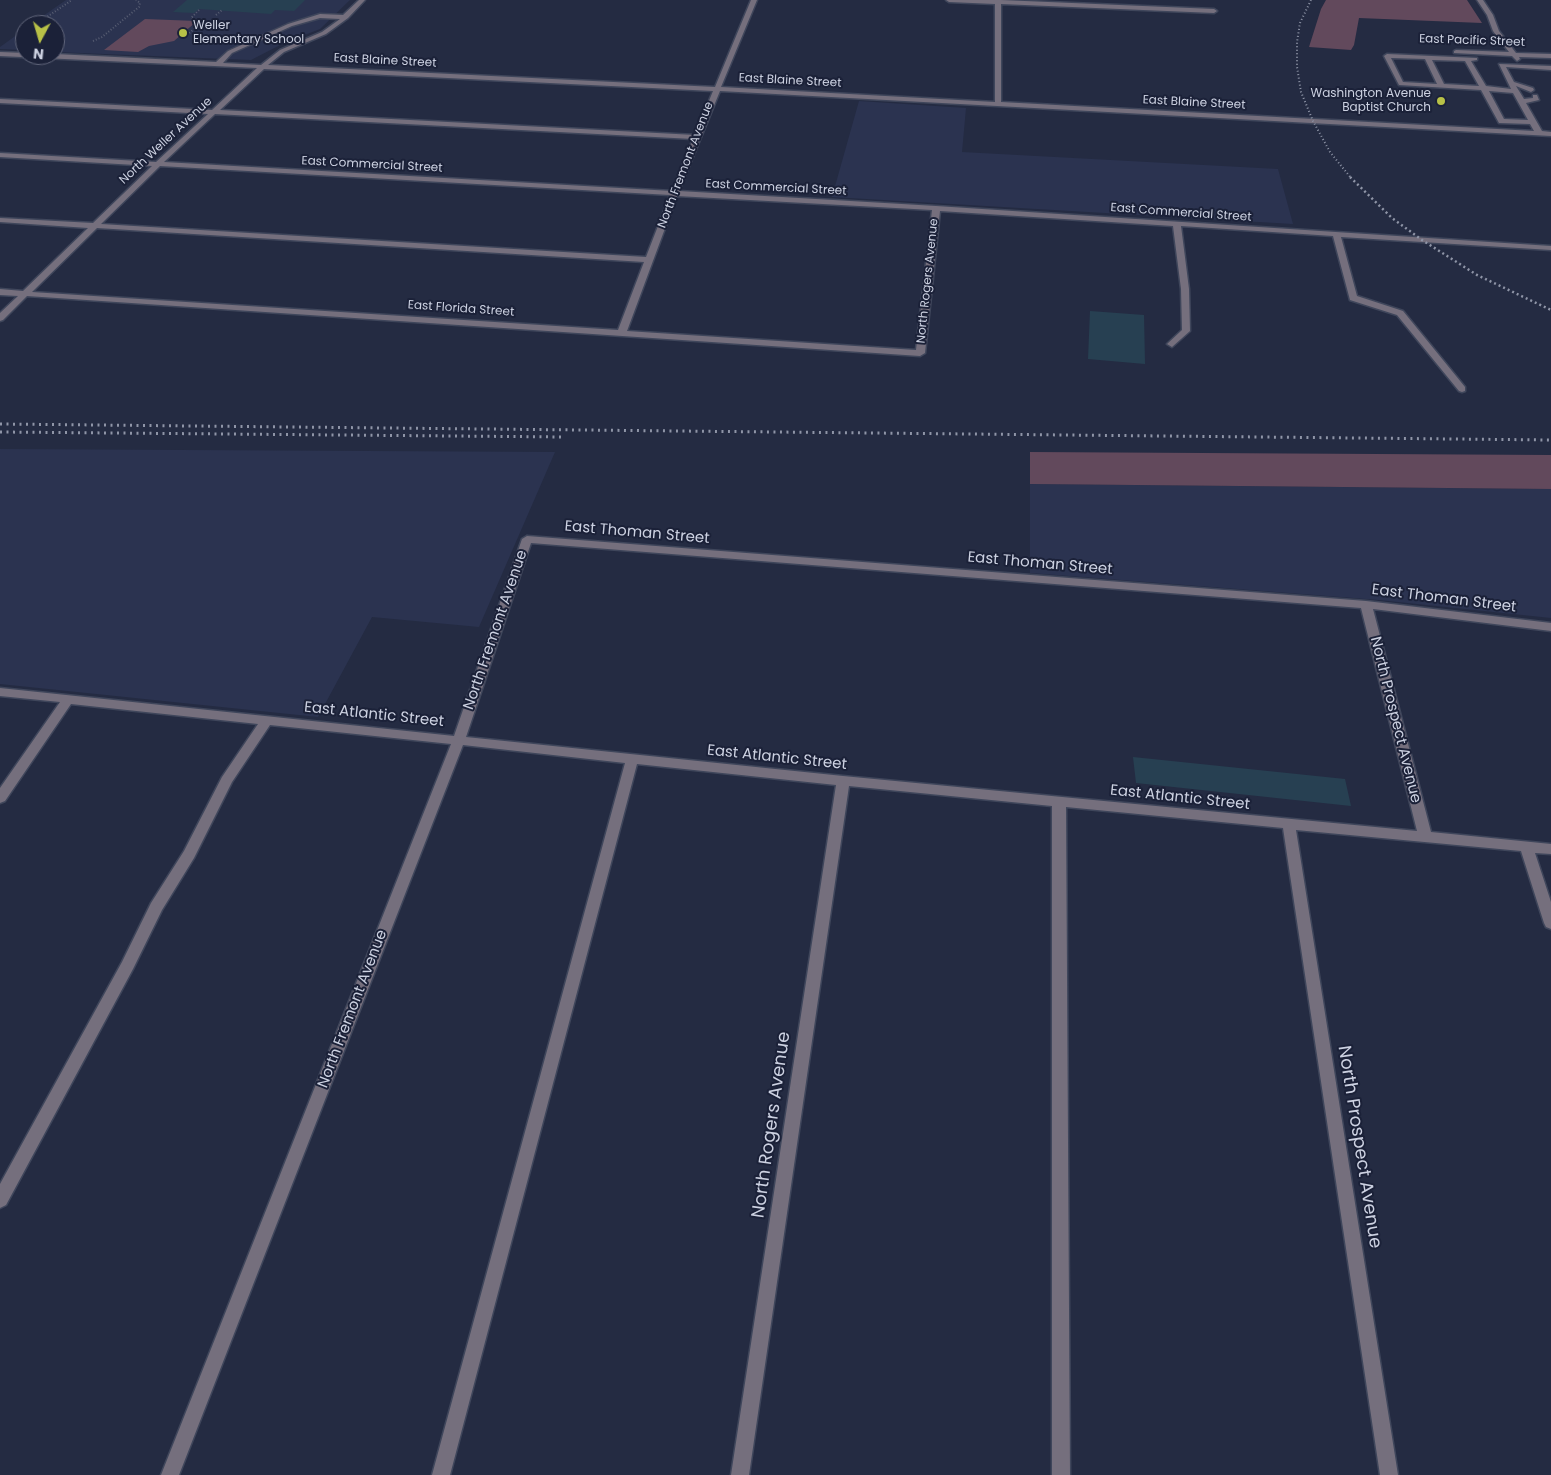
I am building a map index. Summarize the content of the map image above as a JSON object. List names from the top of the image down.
{
  "streets": {
    "street": [
      "East Pacific Street",
      "East Blaine Street",
      "North Weller Avenue",
      "East Commercial Street",
      "North Fremont Avenue",
      "North Rogers Avenue",
      "East Florida Street",
      "East Thoman Street",
      "East Atlantic Street",
      "North Prospect Avenue"
    ]
  },
  "crossings": [
    ["East Blaine Street", "North Weller Avenue"],
    ["East Blaine Street", "North Fremont Avenue"],
    ["North Weller Avenue", "East Commercial Street"],
    ["North Weller Avenue", "East Florida Street"],
    ["East Commercial Street", "North Fremont Avenue"],
    ["East Commercial Street", "North Rogers Avenue"],
    ["North Fremont Avenue", "East Florida Street"],
    ["North Fremont Avenue", "East Thoman Street"],
    ["North Fremont Avenue", "East Atlantic Street"],
    ["North Rogers Avenue", "East Florida Street"],
    ["North Rogers Avenue", "East Atlantic Street"],
    ["East Thoman Street", "North Prospect Avenue"],
    ["East Atlantic Street", "North Prospect Avenue"]
  ],
  "places": ["Weller Elementary School", "Washington Avenue Baptist Church"],
  "north": "bottom"
}
